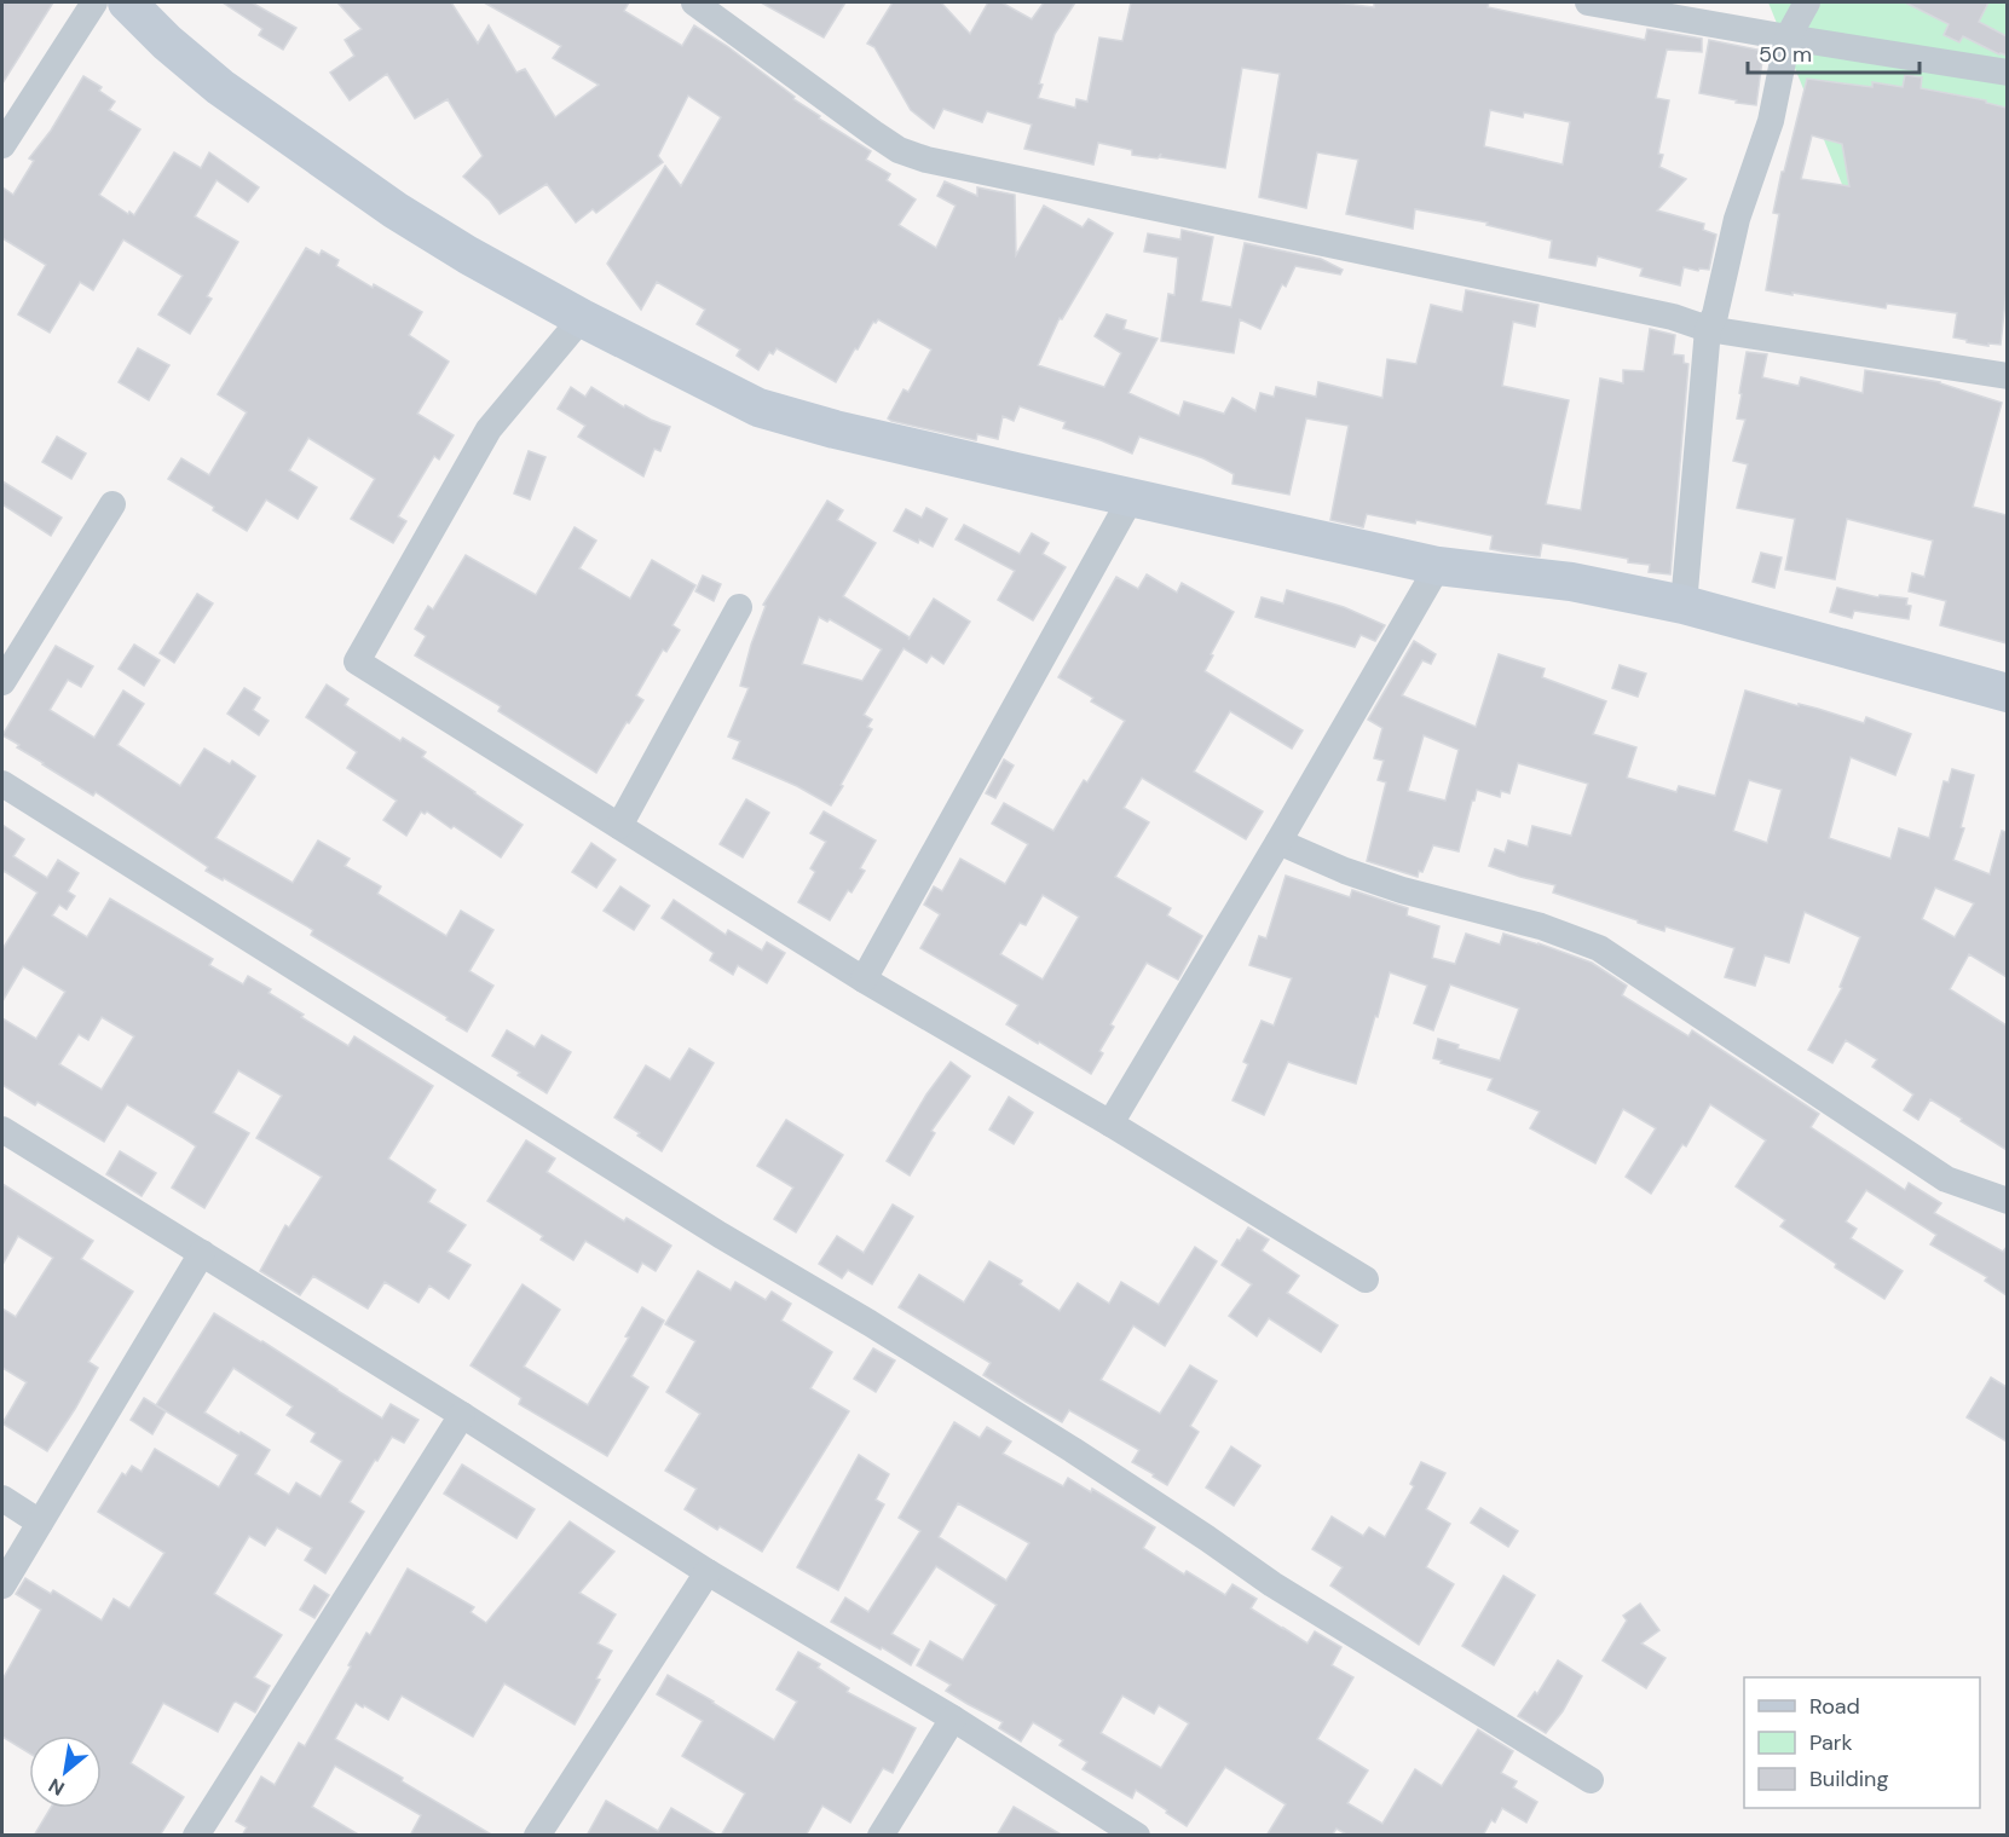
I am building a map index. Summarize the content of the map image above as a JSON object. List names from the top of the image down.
{
  "legend": ["Road", "Park", "Building"],
  "scale_bar": "50 m",
  "north": "bottom left"
}
